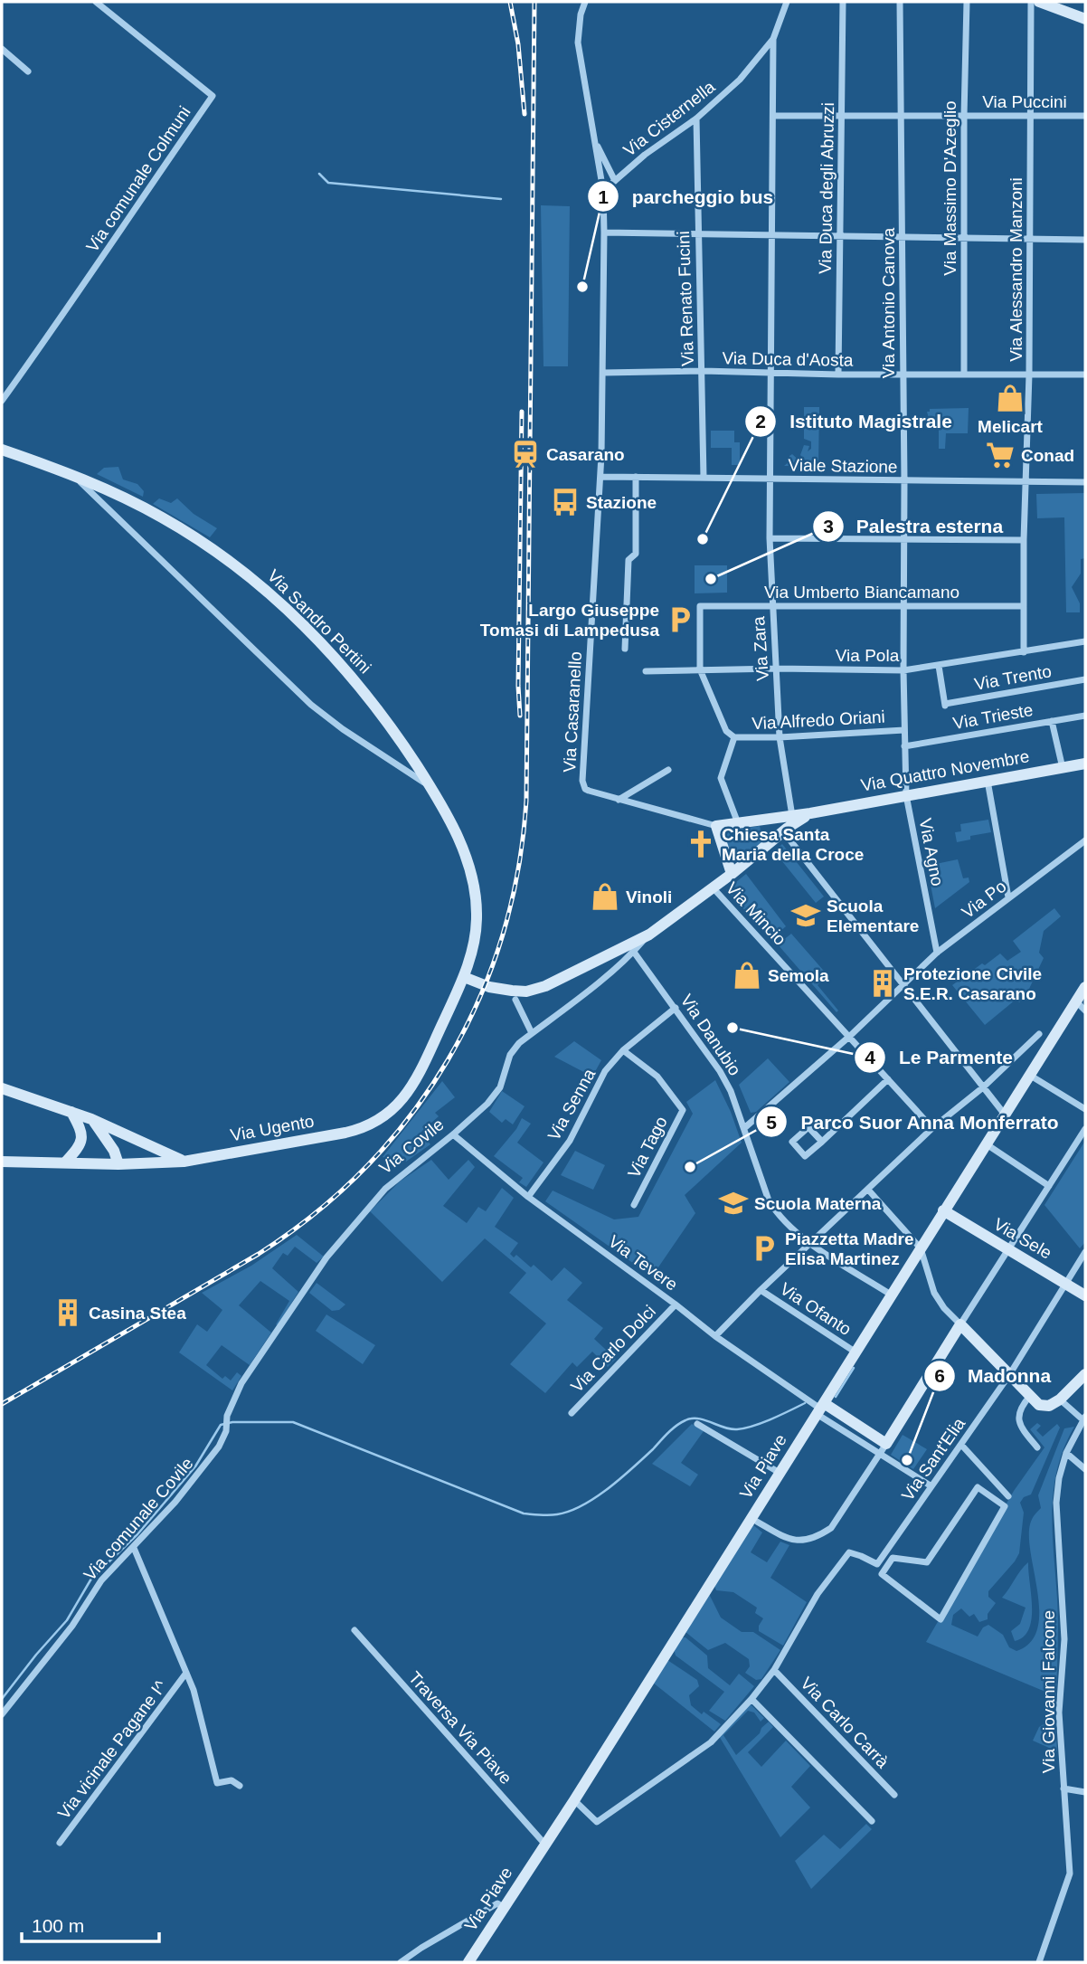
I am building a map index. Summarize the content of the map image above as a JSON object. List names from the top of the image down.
{
  "streets": {
    "street": [
      "Via Puccini",
      "Via Cisternella",
      "Via comunale Colmuni",
      "Via Duca degli Abruzzi",
      "Via Massimo D'Azeglio",
      "Via Alessandro Manzoni",
      "Via Renato Fucini",
      "Via Antonio Canova",
      "Via Duca d'Aosta",
      "Viale Stazione",
      "Via Umberto Biancamano",
      "Via Sandro Pertini",
      "Via Zara",
      "Via Pola",
      "Via Trento",
      "Via Casaranello",
      "Via Trieste",
      "Via Alfredo Oriani",
      "Via Quattro Novembre",
      "Via Agno",
      "Via Po",
      "Via Mincio",
      "Via Danubio",
      "Via Senna",
      "Via Ugento",
      "Via Covile",
      "Via Tago",
      "Via Sele",
      "Via Tevere",
      "Via Ofanto",
      "Via Carlo Dolci",
      "Via Sant'Elia",
      "Via Piave",
      "Via comunale Covile",
      "Via Giovanni Falcone",
      "Via Carlo Carrà",
      "Traversa Via Piave",
      "Via vicinale Pagane I^"
    ]
  },
  "crossings": [
    ["Via Puccini", "Via Duca degli Abruzzi"],
    ["Via Puccini", "Via Massimo D'Azeglio"],
    ["Via Puccini", "Via Alessandro Manzoni"],
    ["Via Puccini", "Via Antonio Canova"],
    ["Via Puccini", "Via Zara"],
    ["Via Cisternella", "Via Renato Fucini"],
    ["Via Cisternella", "Via Zara"],
    ["Via Duca degli Abruzzi", "Via Duca d'Aosta"],
    ["Via Massimo D'Azeglio", "Via Duca d'Aosta"],
    ["Via Alessandro Manzoni", "Via Duca d'Aosta"],
    ["Via Alessandro Manzoni", "Viale Stazione"],
    ["Via Alessandro Manzoni", "Via Umberto Biancamano"],
    ["Via Alessandro Manzoni", "Via Pola"],
    ["Via Renato Fucini", "Via Duca d'Aosta"],
    ["Via Renato Fucini", "Viale Stazione"],
    ["Via Antonio Canova", "Via Duca d'Aosta"],
    ["Via Antonio Canova", "Viale Stazione"],
    ["Via Antonio Canova", "Via Umberto Biancamano"],
    ["Via Antonio Canova", "Via Pola"],
    ["Via Antonio Canova", "Via Trieste"],
    ["Via Antonio Canova", "Via Alfredo Oriani"],
    ["Via Antonio Canova", "Via Quattro Novembre"],
    ["Via Antonio Canova", "Via Agno"],
    ["Via Duca d'Aosta", "Via Zara"],
    ["Viale Stazione", "Via Zara"],
    ["Viale Stazione", "Via Casaranello"],
    ["Via Umberto Biancamano", "Via Zara"],
    ["Via Umberto Biancamano", "Via Pola"],
    ["Via Sandro Pertini", "Via Ugento"],
    ["Via Zara", "Via Pola"],
    ["Via Zara", "Via Alfredo Oriani"],
    ["Via Zara", "Via Quattro Novembre"],
    ["Via Pola", "Via Trento"],
    ["Via Casaranello", "Via Quattro Novembre"],
    ["Via Quattro Novembre", "Via Agno"],
    ["Via Quattro Novembre", "Via Covile"],
    ["Via Agno", "Via Po"],
    ["Via Po", "Via Mincio"],
    ["Via Po", "Via Danubio"],
    ["Via Mincio", "Via Covile"],
    ["Via Danubio", "Via Senna"],
    ["Via Danubio", "Via Covile"],
    ["Via Danubio", "Via Piave"],
    ["Via Senna", "Via Tago"],
    ["Via Senna", "Via Tevere"],
    ["Via Covile", "Via Tevere"],
    ["Via Covile", "Via comunale Covile"],
    ["Via Sele", "Via Sant'Elia"],
    ["Via Sele", "Via Piave"],
    ["Via Tevere", "Via Carlo Dolci"],
    ["Via Tevere", "Via Piave"],
    ["Via Ofanto", "Via Piave"],
    ["Via Sant'Elia", "Via Carlo Carrà"],
    ["Via Piave", "Traversa Via Piave"]
  ],
  "places": {
    "other": [
      "parcheggio bus",
      "Istituto Magistrale",
      "Palestra esterna",
      "Le Parmente",
      "Parco Suor Anna Monferrato",
      "Madonna"
    ],
    "shop": ["Melicart", "Vinoli", "Semola"],
    "station": ["Casarano"],
    "supermarket": ["Conad"],
    "bus stop": ["Stazione"],
    "parking": ["Largo Giuseppe Tomasi di Lampedusa", "Piazzetta Madre Elisa Martinez"],
    "church": ["Chiesa Santa Maria della Croce"],
    "school or university": ["Scuola Elementare", "Scuola Materna"],
    "building": ["Protezione Civile S.E.R. Casarano", "Casina Stea"]
  },
  "scale_bar": "100 m"
}
